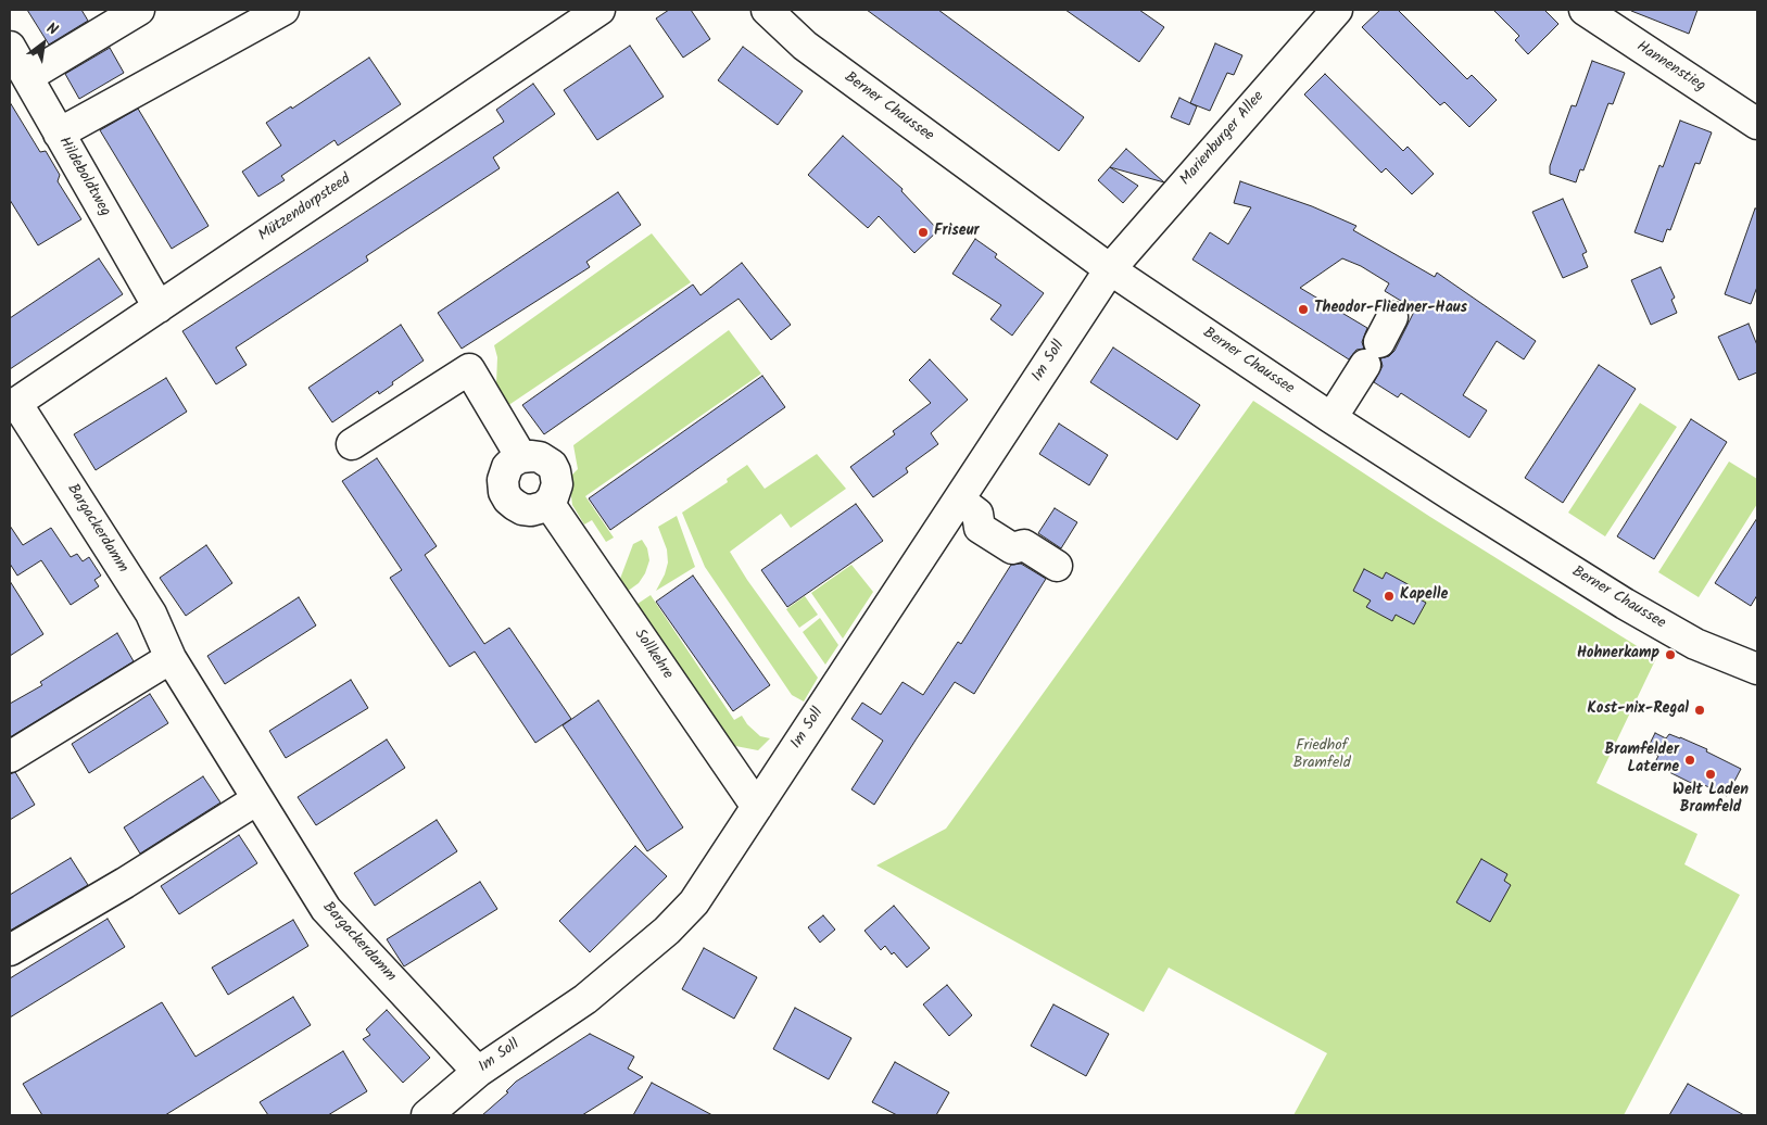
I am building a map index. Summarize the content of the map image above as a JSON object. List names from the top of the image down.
{
  "streets": {
    "street": [
      "Hannenstieg",
      "Berner Chaussee",
      "Marienburger Allee",
      "Hildeboldtweg",
      "Mützendorpsteed",
      "Im Soll",
      "Bargackerdamm",
      "Sollkehre"
    ]
  },
  "crossings": [
    ["Berner Chaussee", "Marienburger Allee"],
    ["Berner Chaussee", "Im Soll"],
    ["Marienburger Allee", "Im Soll"],
    ["Hildeboldtweg", "Mützendorpsteed"],
    ["Mützendorpsteed", "Bargackerdamm"],
    ["Im Soll", "Bargackerdamm"],
    ["Im Soll", "Sollkehre"]
  ],
  "parks": ["Friedhof Bramfeld"],
  "places": [
    "Friseur",
    "Theodor-Fliedner-Haus",
    "Kapelle",
    "Hohnerkamp",
    "Kost-nix-Regal",
    "Bramfelder Laterne",
    "Welt Laden Bramfeld"
  ],
  "north": "top right"
}
